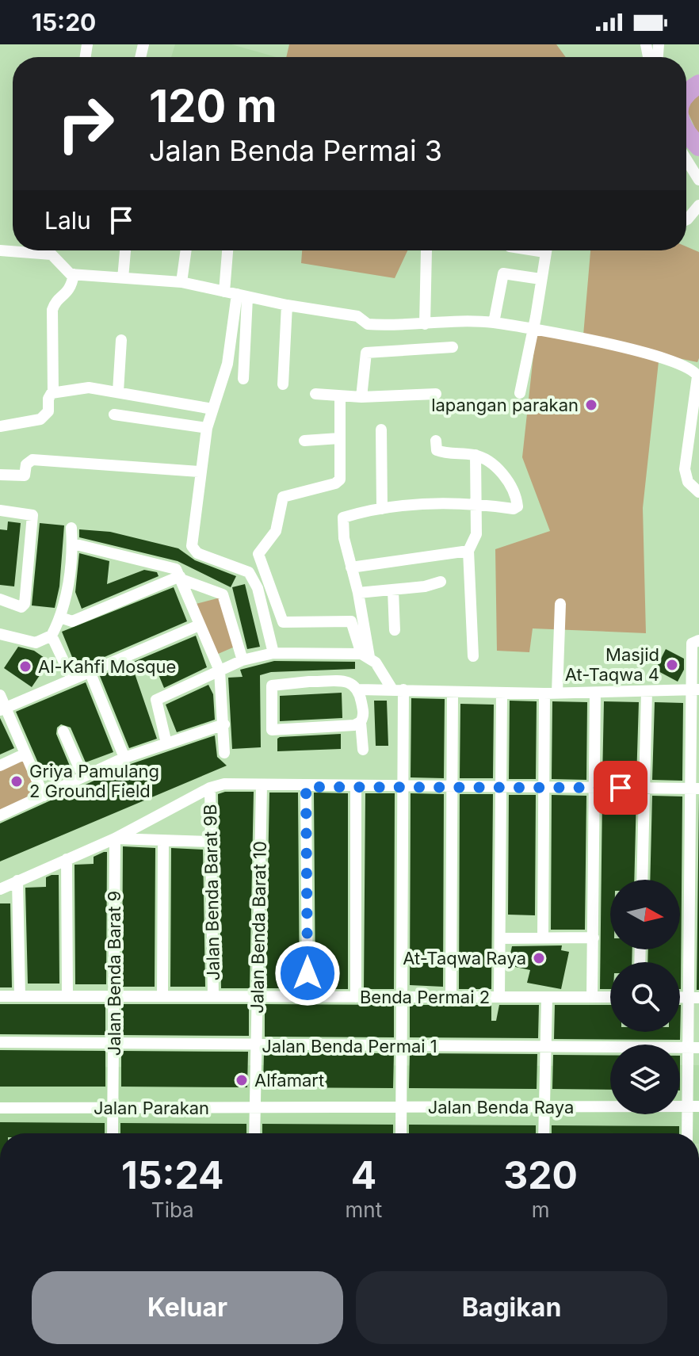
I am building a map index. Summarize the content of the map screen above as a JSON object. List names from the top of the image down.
{
  "streets": {
    "street": [
      "Jalan Benda Barat 9B",
      "Jalan Benda Barat 10",
      "Jalan Benda Barat 9",
      "Benda Permai 2",
      "Jalan Benda Permai 1",
      "Jalan Benda Raya",
      "Jalan Parakan"
    ]
  },
  "crossings": [
    ["Jalan Benda Barat 9B", "Benda Permai 2"],
    ["Jalan Benda Barat 10", "Benda Permai 2"],
    ["Jalan Benda Barat 10", "Jalan Benda Permai 1"],
    ["Jalan Benda Barat 10", "Jalan Parakan"],
    ["Jalan Benda Barat 9", "Benda Permai 2"],
    ["Jalan Benda Barat 9", "Jalan Benda Permai 1"],
    ["Jalan Benda Barat 9", "Jalan Parakan"],
    ["Jalan Benda Raya", "Jalan Parakan"]
  ],
  "places": [
    "lapangan parakan",
    "Masjid At-Taqwa 4",
    "Al-Kahfi Mosque",
    "Griya Pamulang 2 Ground Field",
    "At-Taqwa Raya",
    "Alfamart"
  ],
  "north": "right",
  "page": {
    "status": "15:20",
    "turn": ["120 m", "Jalan Benda Permai 3"],
    "then": "Lalu",
    "eta": [
      "15:24",
      "Tiba",
      "4",
      "mnt",
      "320",
      "m"
    ],
    "buttons": ["Keluar", "Bagikan"]
  }
}
